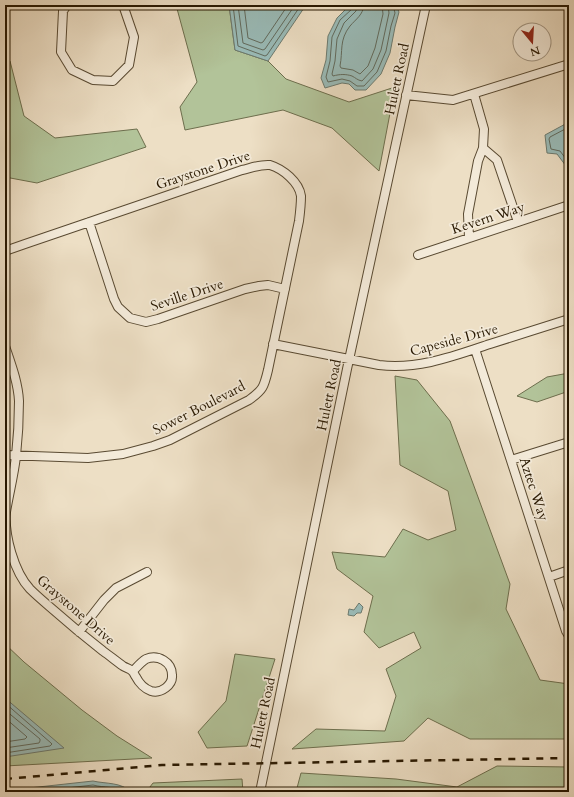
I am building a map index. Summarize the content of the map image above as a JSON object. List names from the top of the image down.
{
  "streets": {
    "street": [
      "Hulett Road",
      "Graystone Drive",
      "Kevern Way",
      "Seville Drive",
      "Capeside Drive",
      "Sower Boulevard",
      "Aztec Way"
    ]
  },
  "crossings": [
    ["Hulett Road", "Capeside Drive"],
    ["Graystone Drive", "Seville Drive"],
    ["Graystone Drive", "Capeside Drive"],
    ["Graystone Drive", "Sower Boulevard"],
    ["Capeside Drive", "Sower Boulevard"],
    ["Capeside Drive", "Aztec Way"]
  ],
  "north": "bottom"
}
